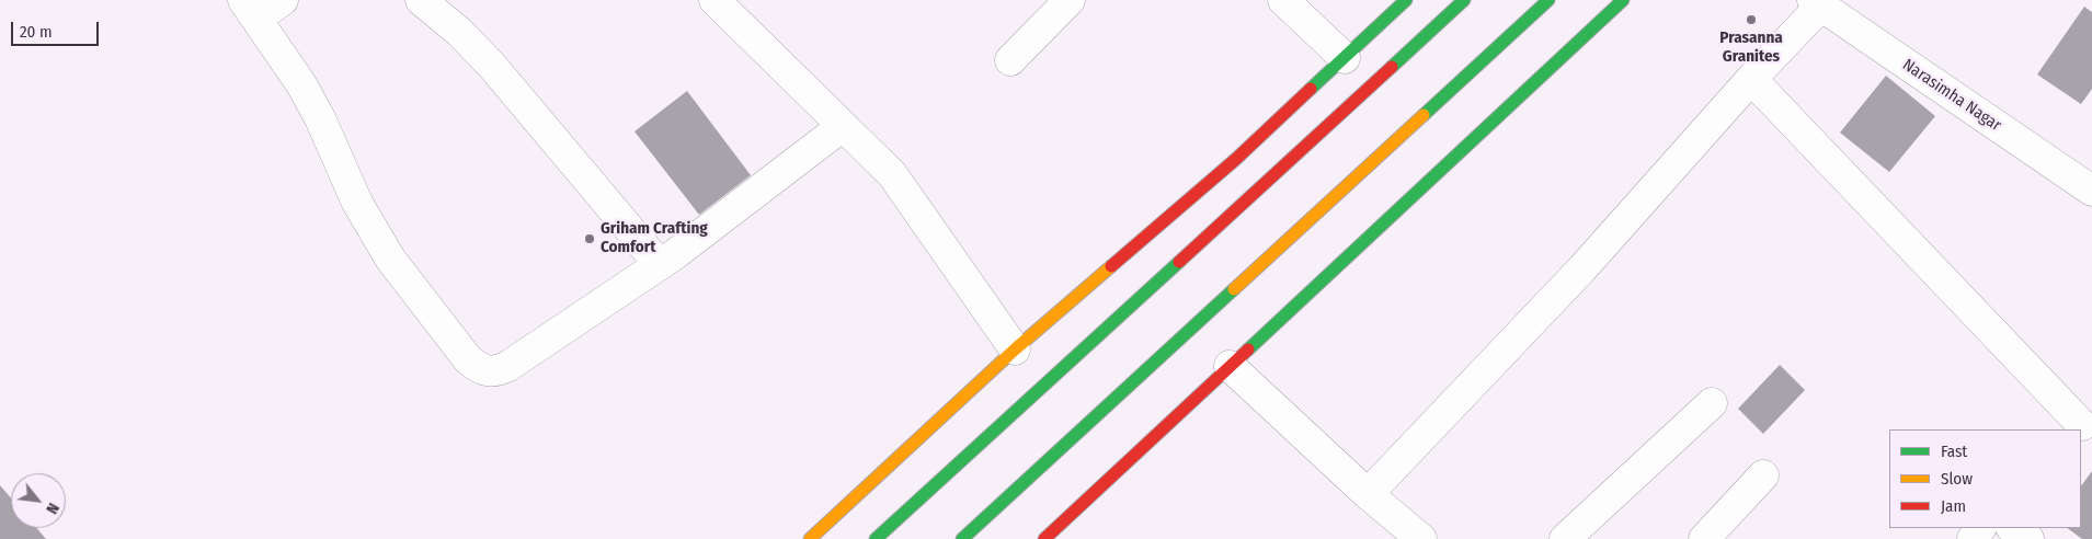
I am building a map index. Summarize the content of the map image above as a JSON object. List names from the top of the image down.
{
  "streets": {
    "street": ["Narasimha Nagar"]
  },
  "places": ["Prasanna Granites", "Griham Crafting Comfort"],
  "legend": ["Fast", "Slow", "Jam"],
  "scale_bar": "20 m",
  "north": "bottom right"
}
